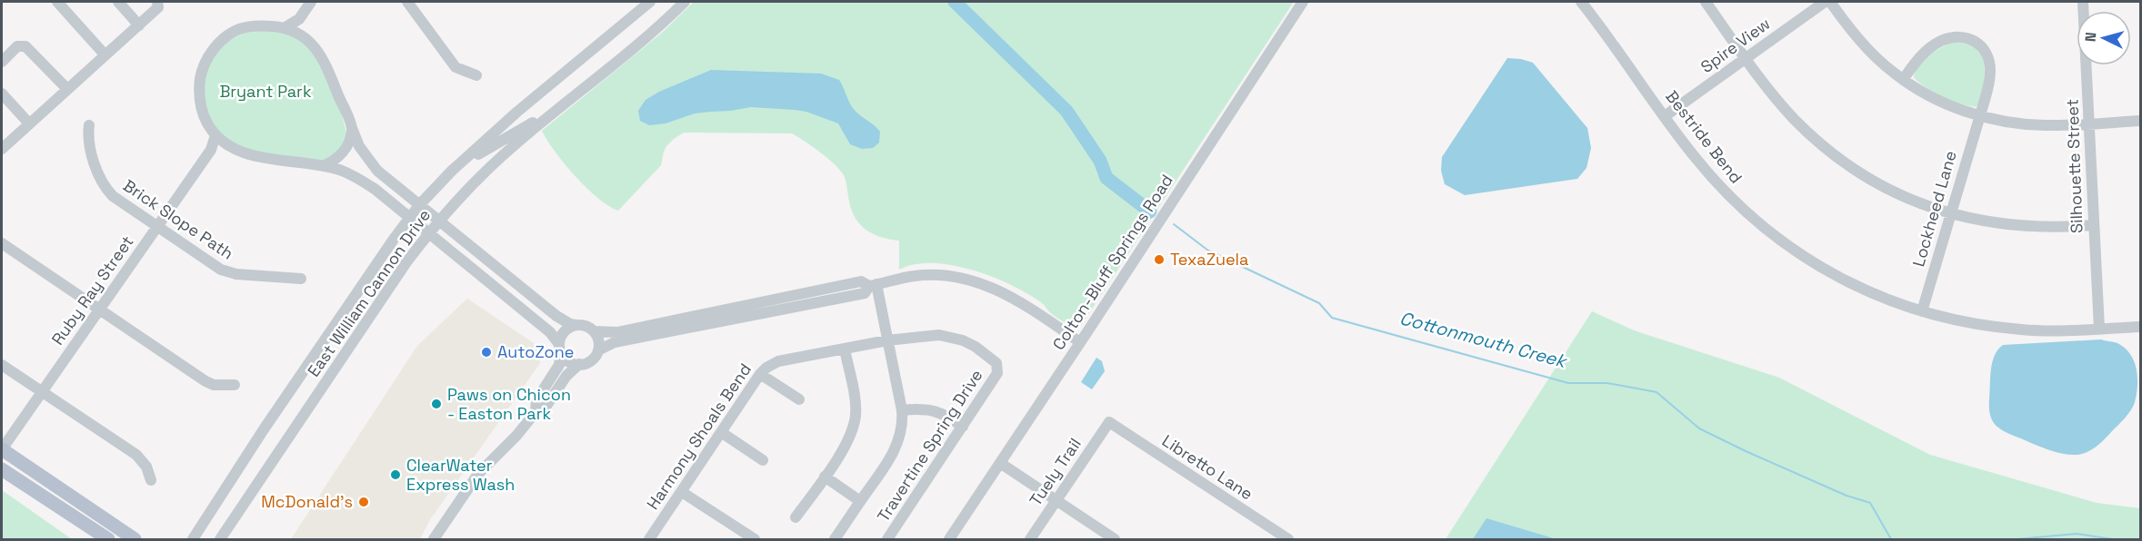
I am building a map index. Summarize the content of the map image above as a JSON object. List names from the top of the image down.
{
  "streets": {
    "street": [
      "Spire View",
      "Bestride Bend",
      "Silhouette Street",
      "Lockheed Lane",
      "Brick Slope Path",
      "Colton-Bluff Springs Road",
      "Ruby Ray Street",
      "East William Cannon Drive",
      "Harmony Shoals Bend",
      "Travertine Spring Drive",
      "Libretto Lane",
      "Tuely Trail"
    ]
  },
  "crossings": [
    ["Spire View", "Bestride Bend"],
    ["Bestride Bend", "Silhouette Street"],
    ["Bestride Bend", "Lockheed Lane"],
    ["Brick Slope Path", "Ruby Ray Street"],
    ["Harmony Shoals Bend", "Travertine Spring Drive"],
    ["Libretto Lane", "Tuely Trail"]
  ],
  "water": ["Cottonmouth Creek"],
  "parks": ["Bryant Park"],
  "places": [
    "TexaZuela",
    "AutoZone",
    "Paws on Chicon - Easton Park",
    "ClearWater Express Wash",
    "McDonald's"
  ],
  "north": "left"
}
